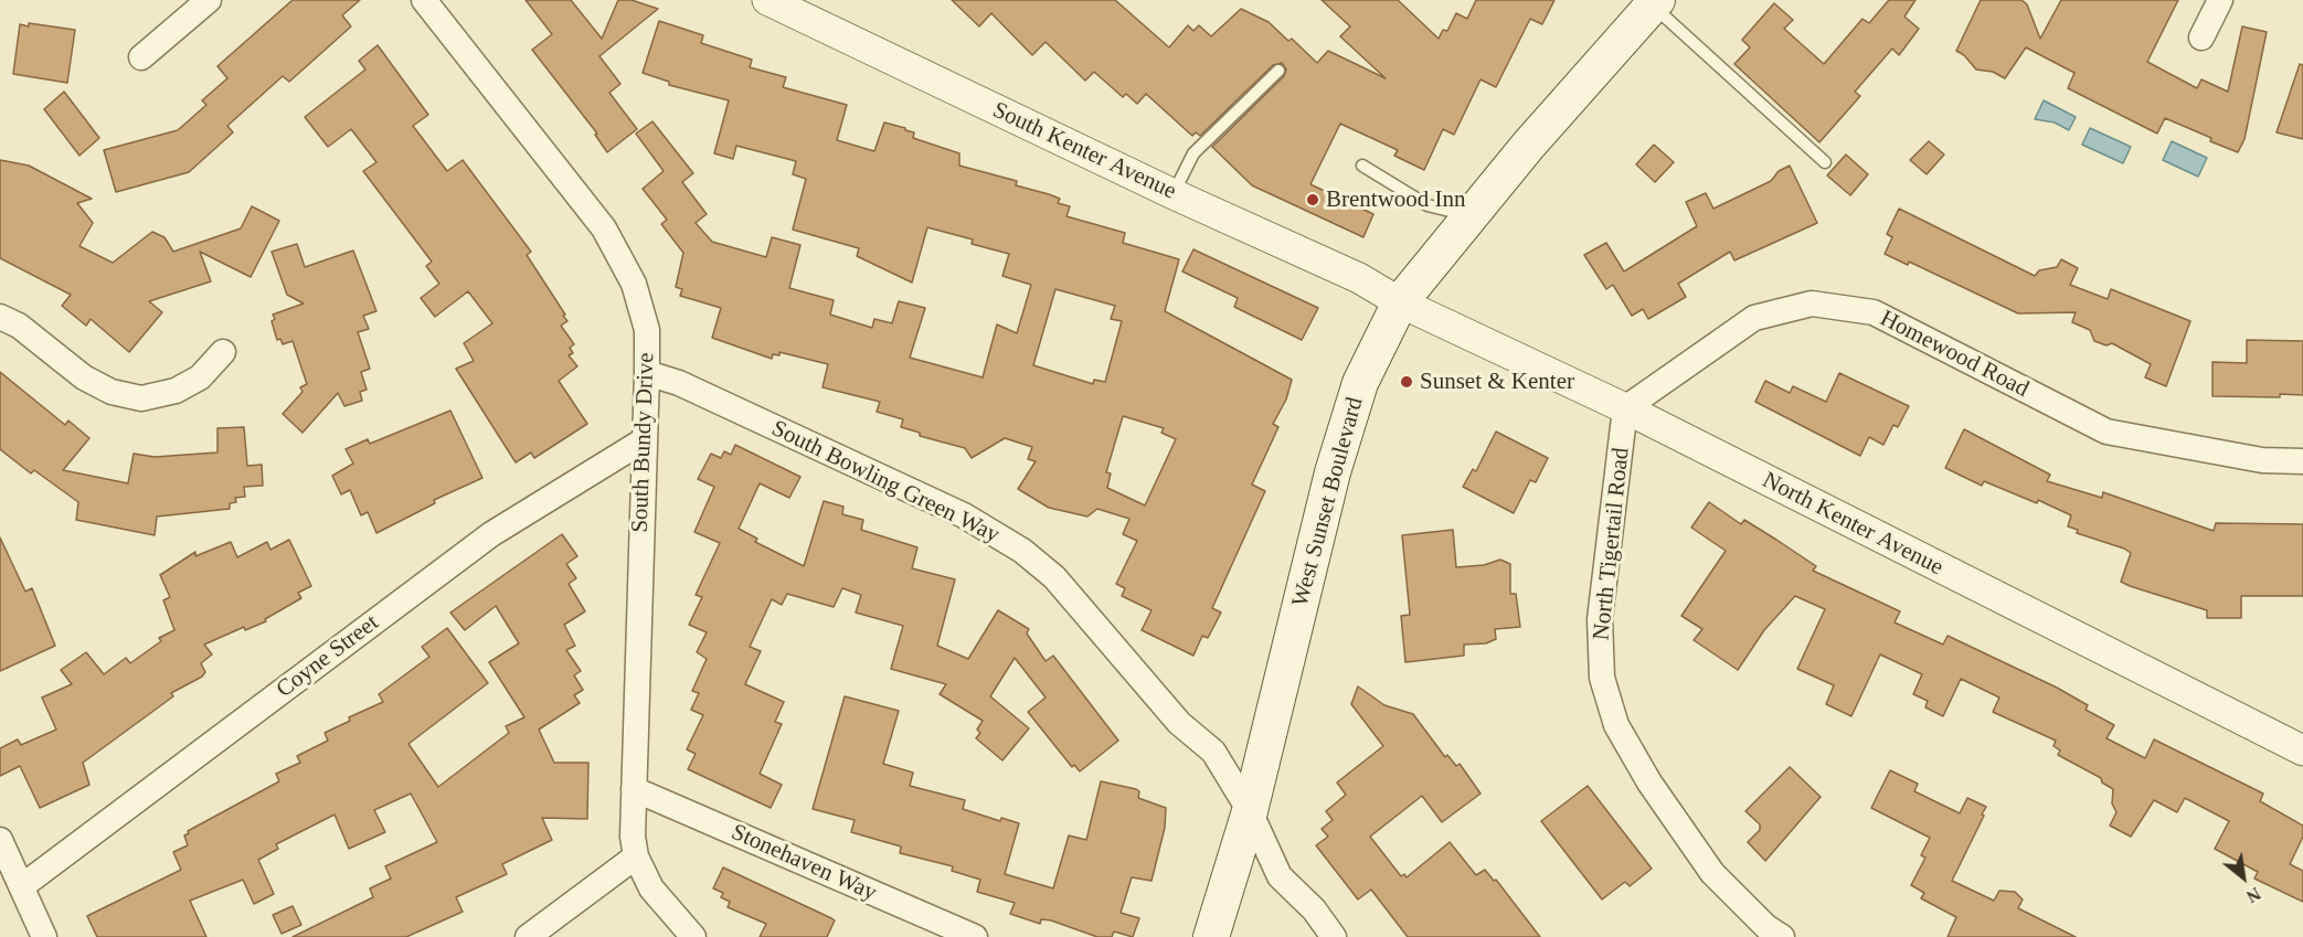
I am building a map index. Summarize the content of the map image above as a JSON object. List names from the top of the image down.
{
  "streets": {
    "main road": ["West Sunset Boulevard"],
    "street": [
      "South Kenter Avenue",
      "Homewood Road",
      "South Bundy Drive",
      "South Bowling Green Way",
      "North Kenter Avenue",
      "North Tigertail Road",
      "Coyne Street",
      "Stonehaven Way"
    ]
  },
  "crossings": [
    ["South Kenter Avenue", "West Sunset Boulevard"],
    ["South Kenter Avenue", "North Kenter Avenue"],
    ["Homewood Road", "North Kenter Avenue"],
    ["Homewood Road", "North Tigertail Road"],
    ["South Bundy Drive", "South Bowling Green Way"],
    ["South Bundy Drive", "Coyne Street"],
    ["South Bundy Drive", "Stonehaven Way"],
    ["South Bowling Green Way", "West Sunset Boulevard"],
    ["West Sunset Boulevard", "North Kenter Avenue"],
    ["North Kenter Avenue", "North Tigertail Road"]
  ],
  "places": ["Brentwood Inn", "Sunset & Kenter"],
  "north": "bottom right"
}
